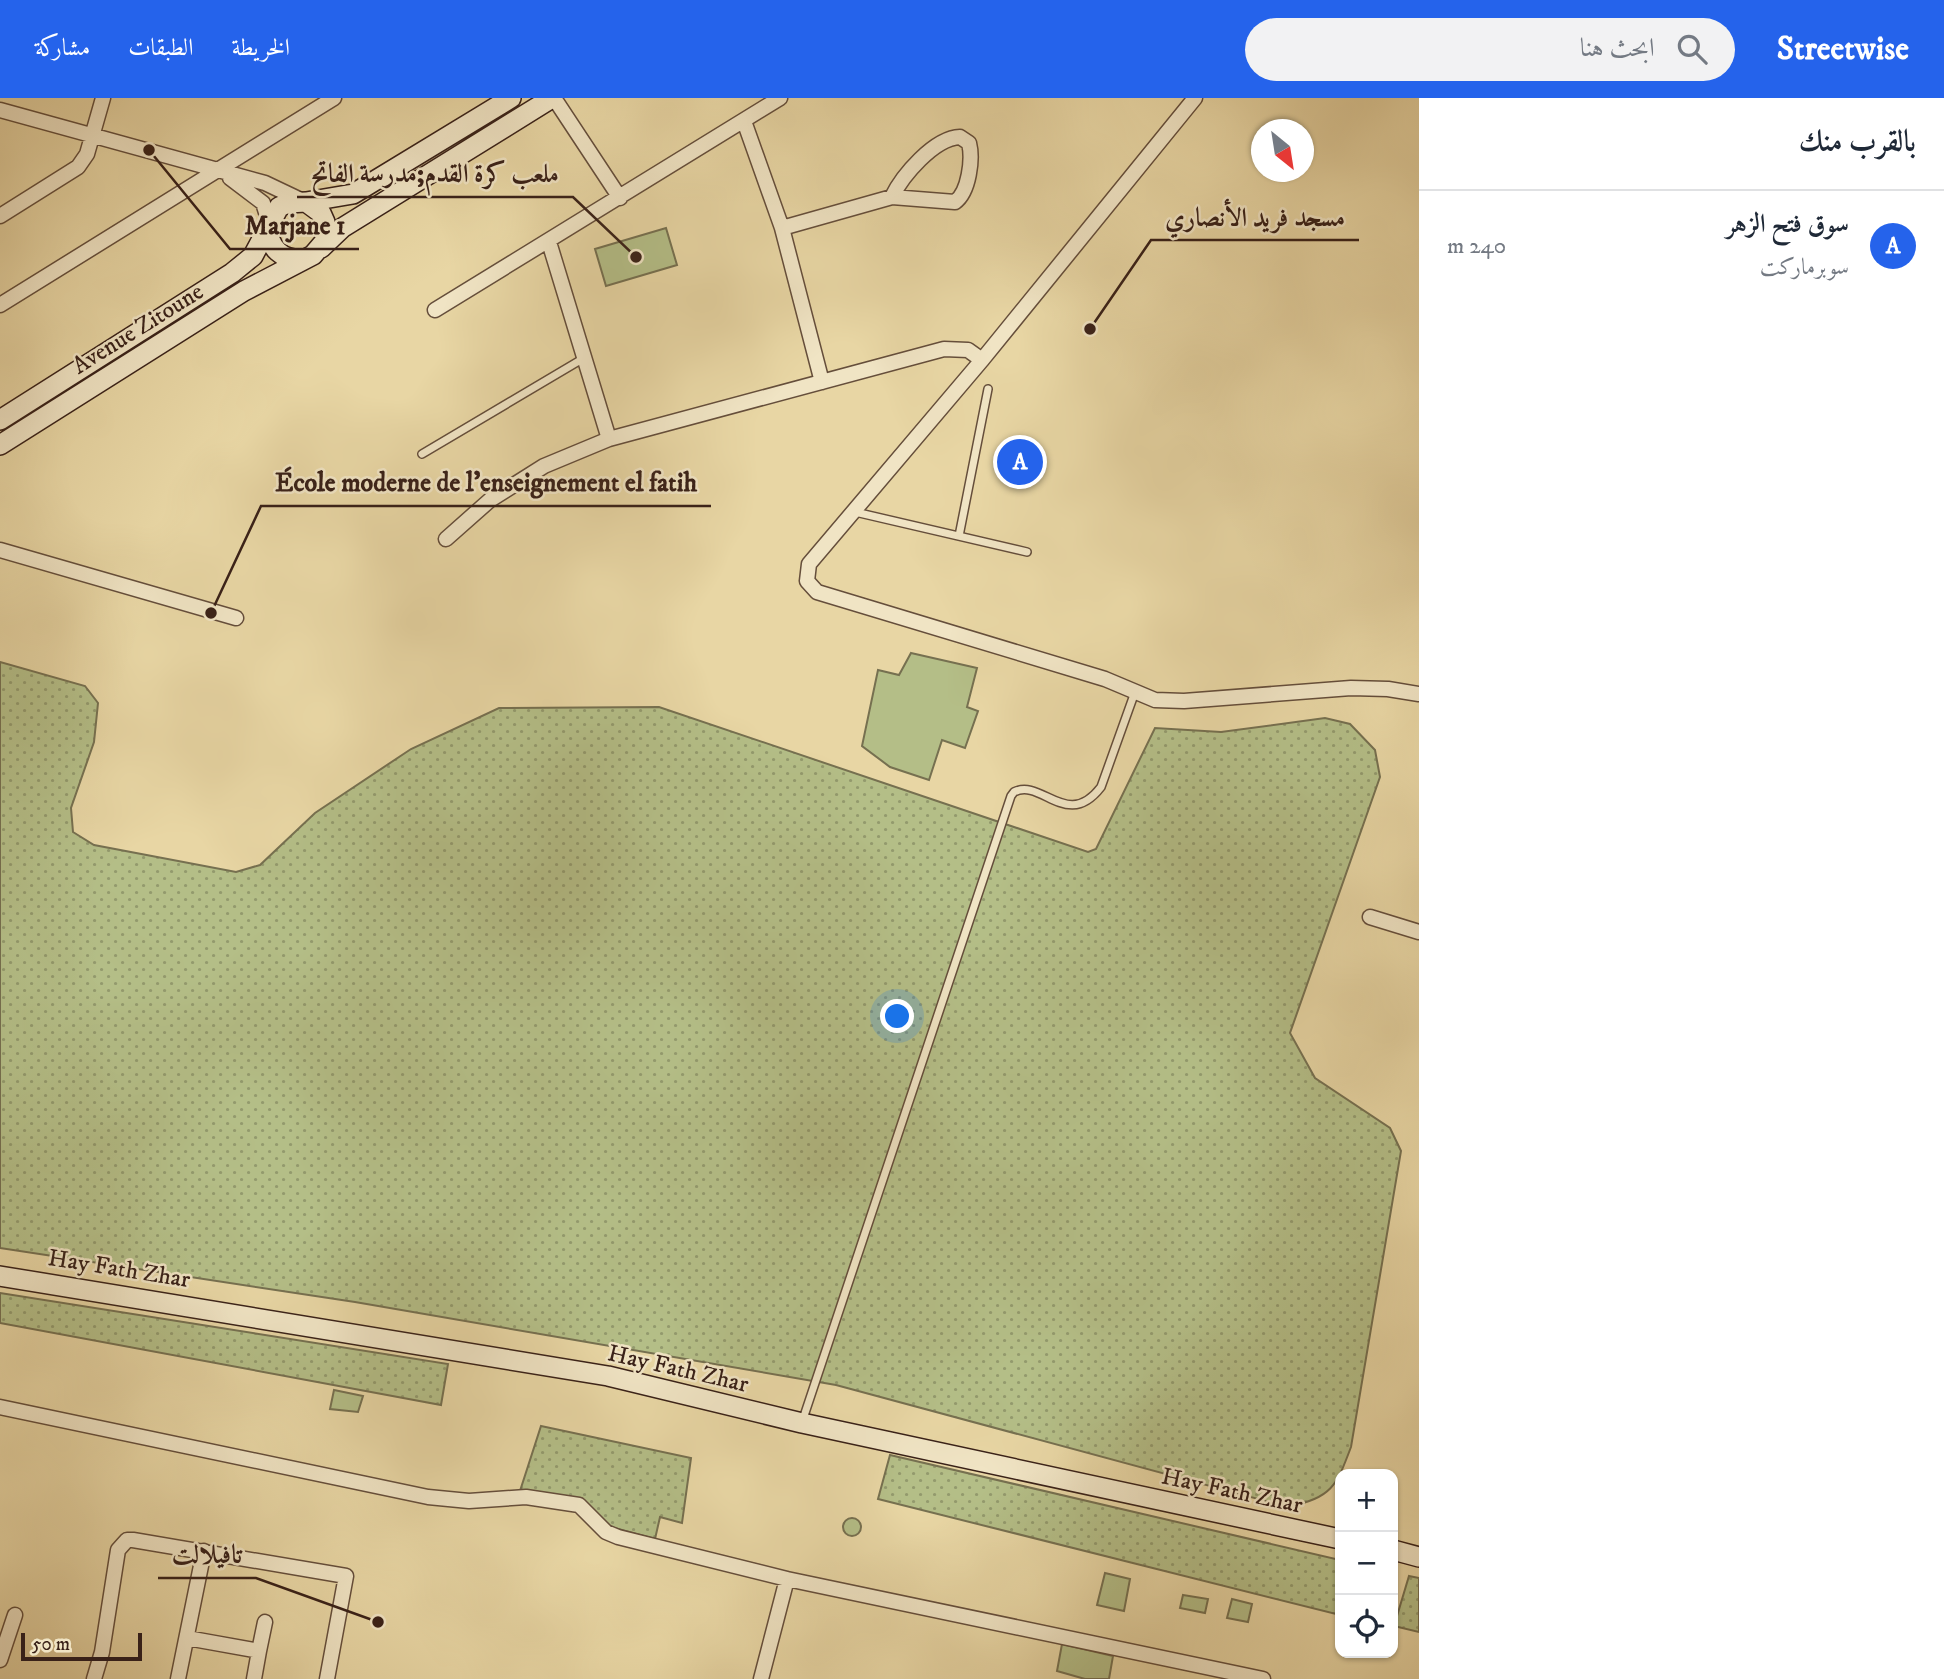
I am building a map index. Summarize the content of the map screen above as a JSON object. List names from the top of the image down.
{
  "streets": {
    "street": ["Avenue Zitoune", "Hay Fath Zhar"]
  },
  "places": [
    "Marjane 1",
    "ملعب كرة القدم;مدرسة الفاتح",
    "مسجد فريد الأنصاري",
    "École moderne de l'enseignement el fatih",
    "تافيلالت"
  ],
  "scale_bar": "50 m",
  "north": "bottom right",
  "page": {
    "header": "Streetwise",
    "search": "ابحث هنا",
    "nav": ["الخريطة", "الطبقات", "مشاركة"],
    "heading": "بالقرب منك",
    "list": [
      {
        "mark": "A",
        "name": "سوق فتح الزهر",
        "note": "سوبرماركت",
        "value": "240 m"
      }
    ],
    "pins": "A",
    "map_buttons": ["+", "−"],
    "scale": "50 m"
  }
}
